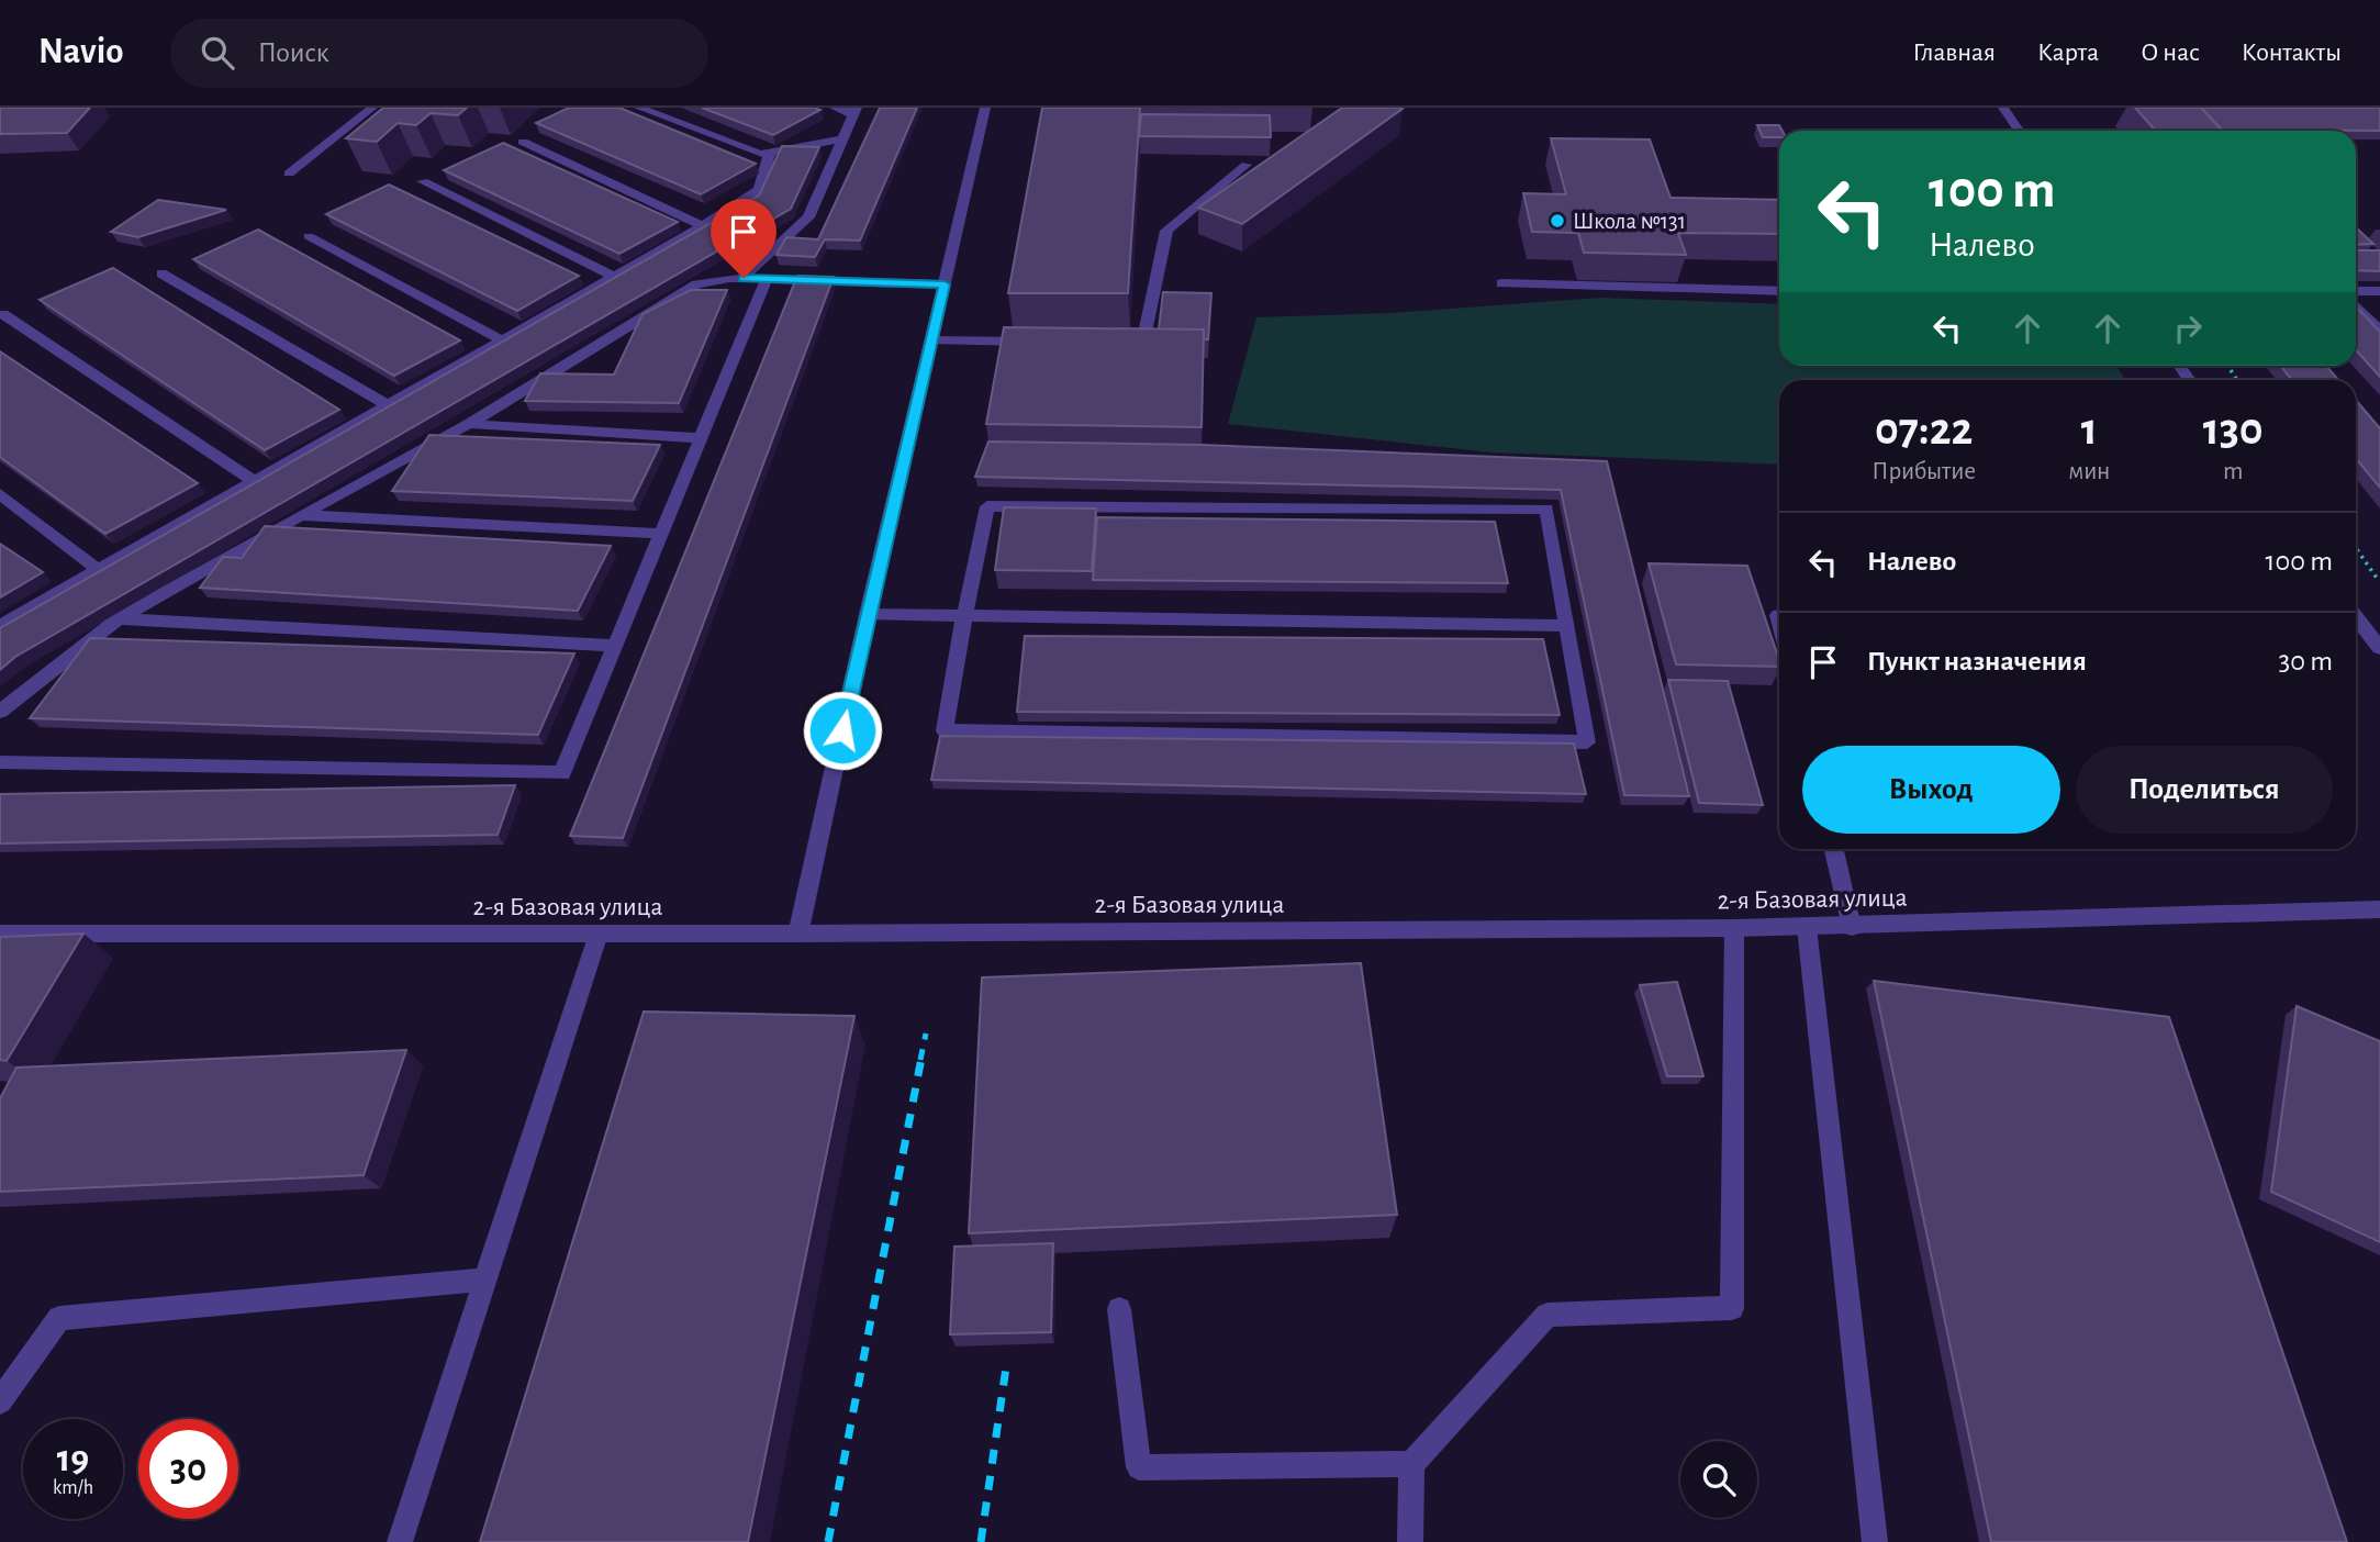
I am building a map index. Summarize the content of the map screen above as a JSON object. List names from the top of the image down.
{
  "streets": {
    "street": ["2-я Базовая улица"]
  },
  "places": ["Школа №131"],
  "page": {
    "header": "Navio",
    "search": "Поиск",
    "nav": [
      "Главная",
      "Карта",
      "О нас",
      "Контакты"
    ],
    "turn": ["100 m", "Налево"],
    "eta": [
      "07:22",
      "Прибытие",
      "1",
      "мин",
      "130",
      "m"
    ],
    "list": [
      {
        "name": "Налево",
        "value": "100 m"
      },
      {
        "name": "Пункт назначения",
        "value": "30 m"
      }
    ],
    "buttons": ["Выход", "Поделиться"],
    "speed": "19 km/h",
    "limit": "30"
  }
}
